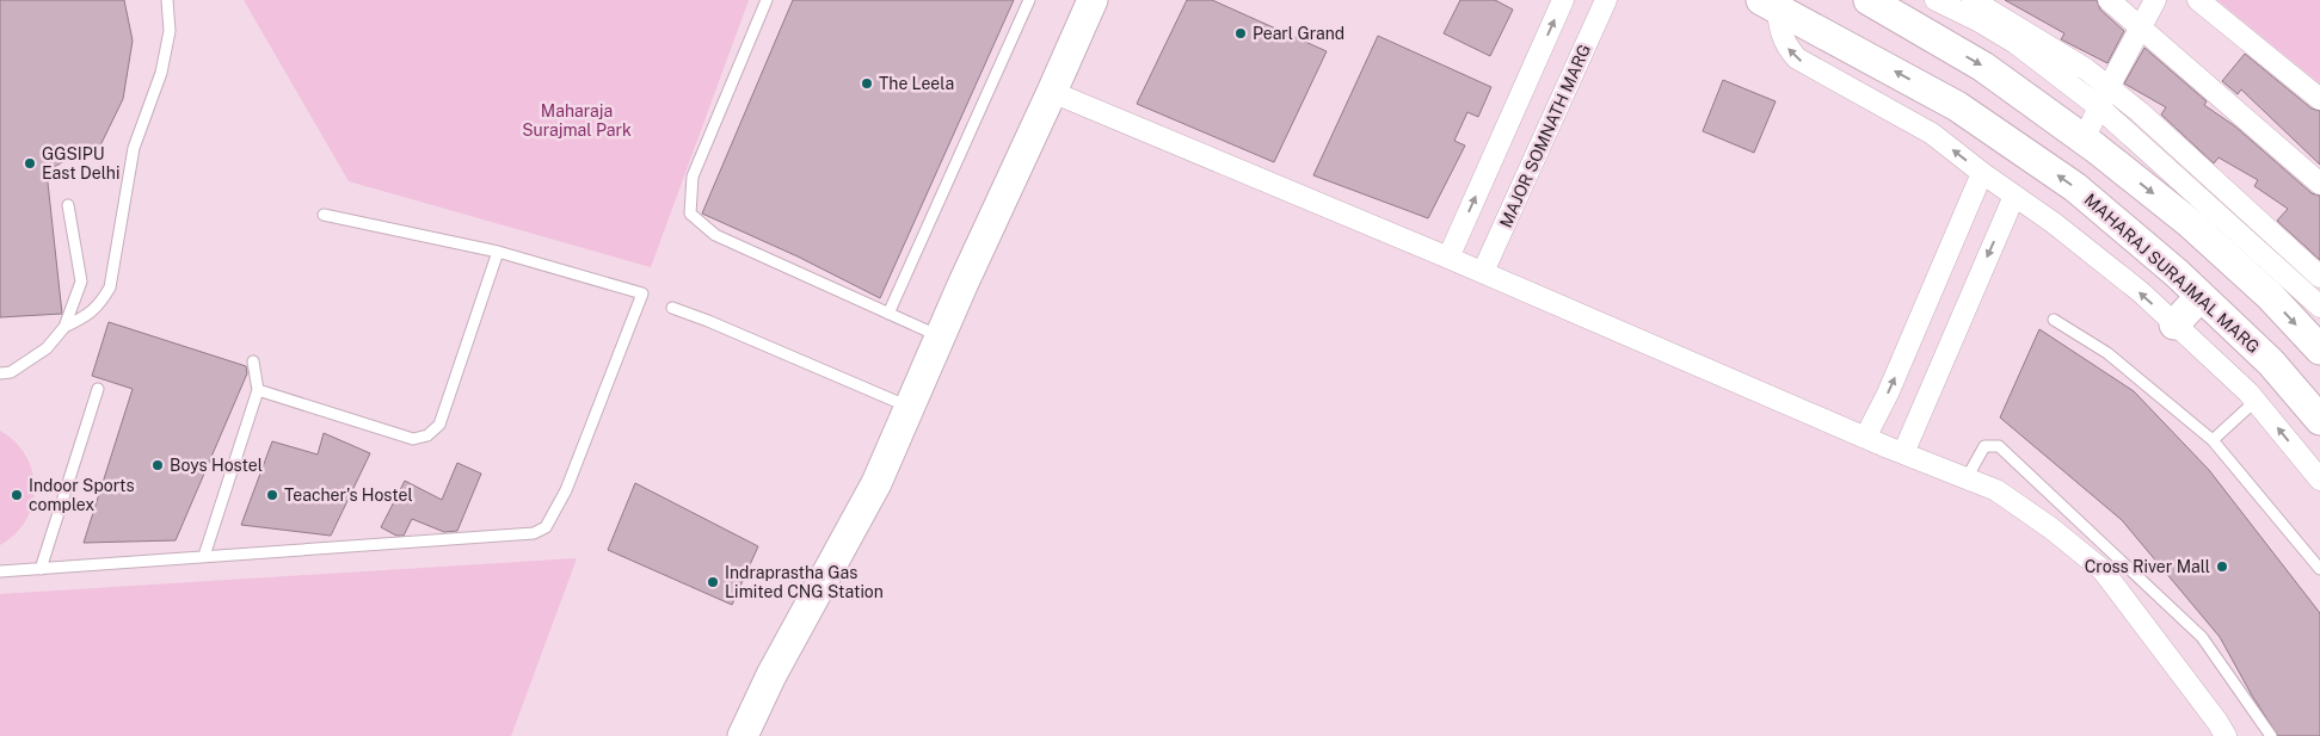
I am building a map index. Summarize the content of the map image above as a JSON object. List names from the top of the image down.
{
  "streets": {
    "main road": ["MAHARAJ SURAJMAL MARG"],
    "street": ["MAJOR SOMNATH MARG"]
  },
  "parks": ["Maharaja Surajmal Park"],
  "places": [
    "Pearl Grand",
    "The Leela",
    "GGSIPU East Delhi",
    "Boys Hostel",
    "Indoor Sports complex",
    "Teacher's Hostel",
    "Cross River Mall",
    "Indraprastha Gas Limited CNG Station"
  ]
}
